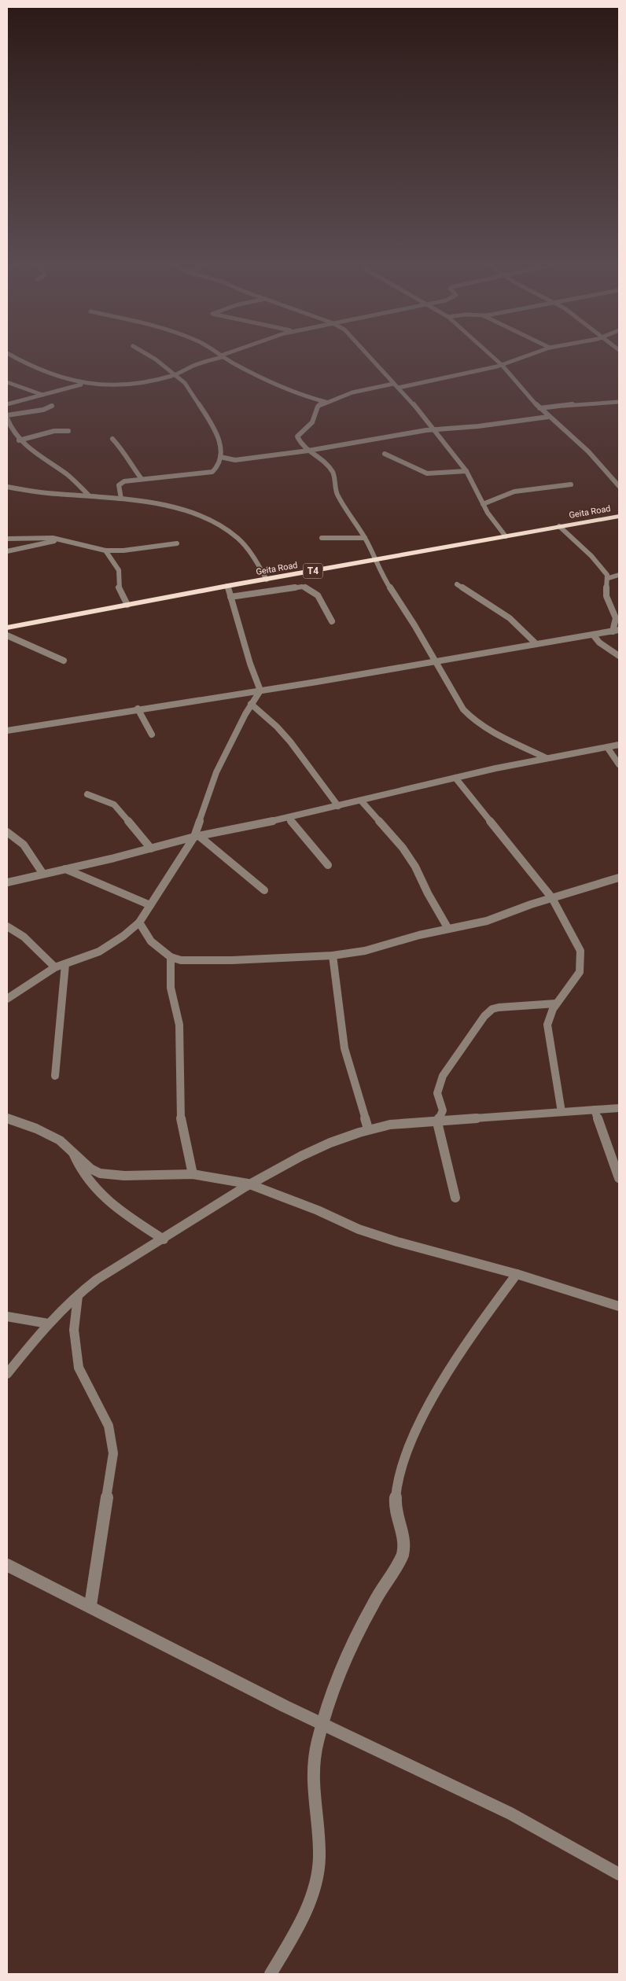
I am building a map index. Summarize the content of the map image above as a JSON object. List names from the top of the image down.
{
  "streets": {
    "highway": ["Geita Road", "T4"]
  }
}
